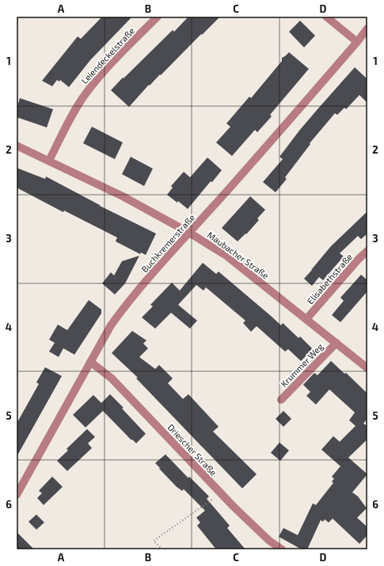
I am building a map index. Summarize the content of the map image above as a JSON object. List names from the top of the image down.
{
  "streets": {
    "street": [
      "Leiendeckelstraße",
      "Buchkremerstraße",
      "Maubacher Straße",
      "Elisabethstraße",
      "Krummer Weg",
      "Driescher Straße"
    ]
  },
  "crossings": [
    ["Leiendeckelstraße", "Maubacher Straße"],
    ["Buchkremerstraße", "Maubacher Straße"],
    ["Buchkremerstraße", "Driescher Straße"],
    ["Maubacher Straße", "Elisabethstraße"],
    ["Maubacher Straße", "Krummer Weg"]
  ],
  "grid": {
    "columns": [
      "A",
      "B",
      "C",
      "D"
    ],
    "rows": [
      "1",
      "2",
      "3",
      "4",
      "5",
      "6"
    ]
  }
}
